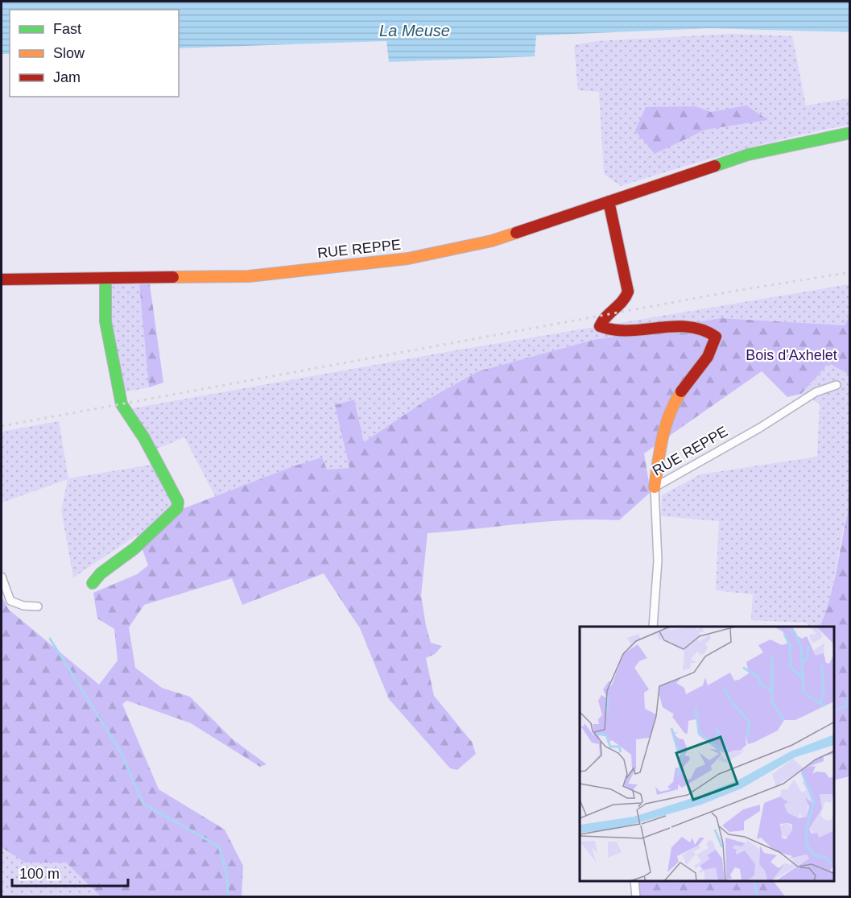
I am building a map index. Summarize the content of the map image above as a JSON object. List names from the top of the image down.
{
  "streets": {
    "main road": ["RUE REPPE"]
  },
  "water": ["La Meuse"],
  "parks": ["Bois d'Axhelet"],
  "legend": ["Fast", "Slow", "Jam"],
  "scale_bar": "100 m"
}
